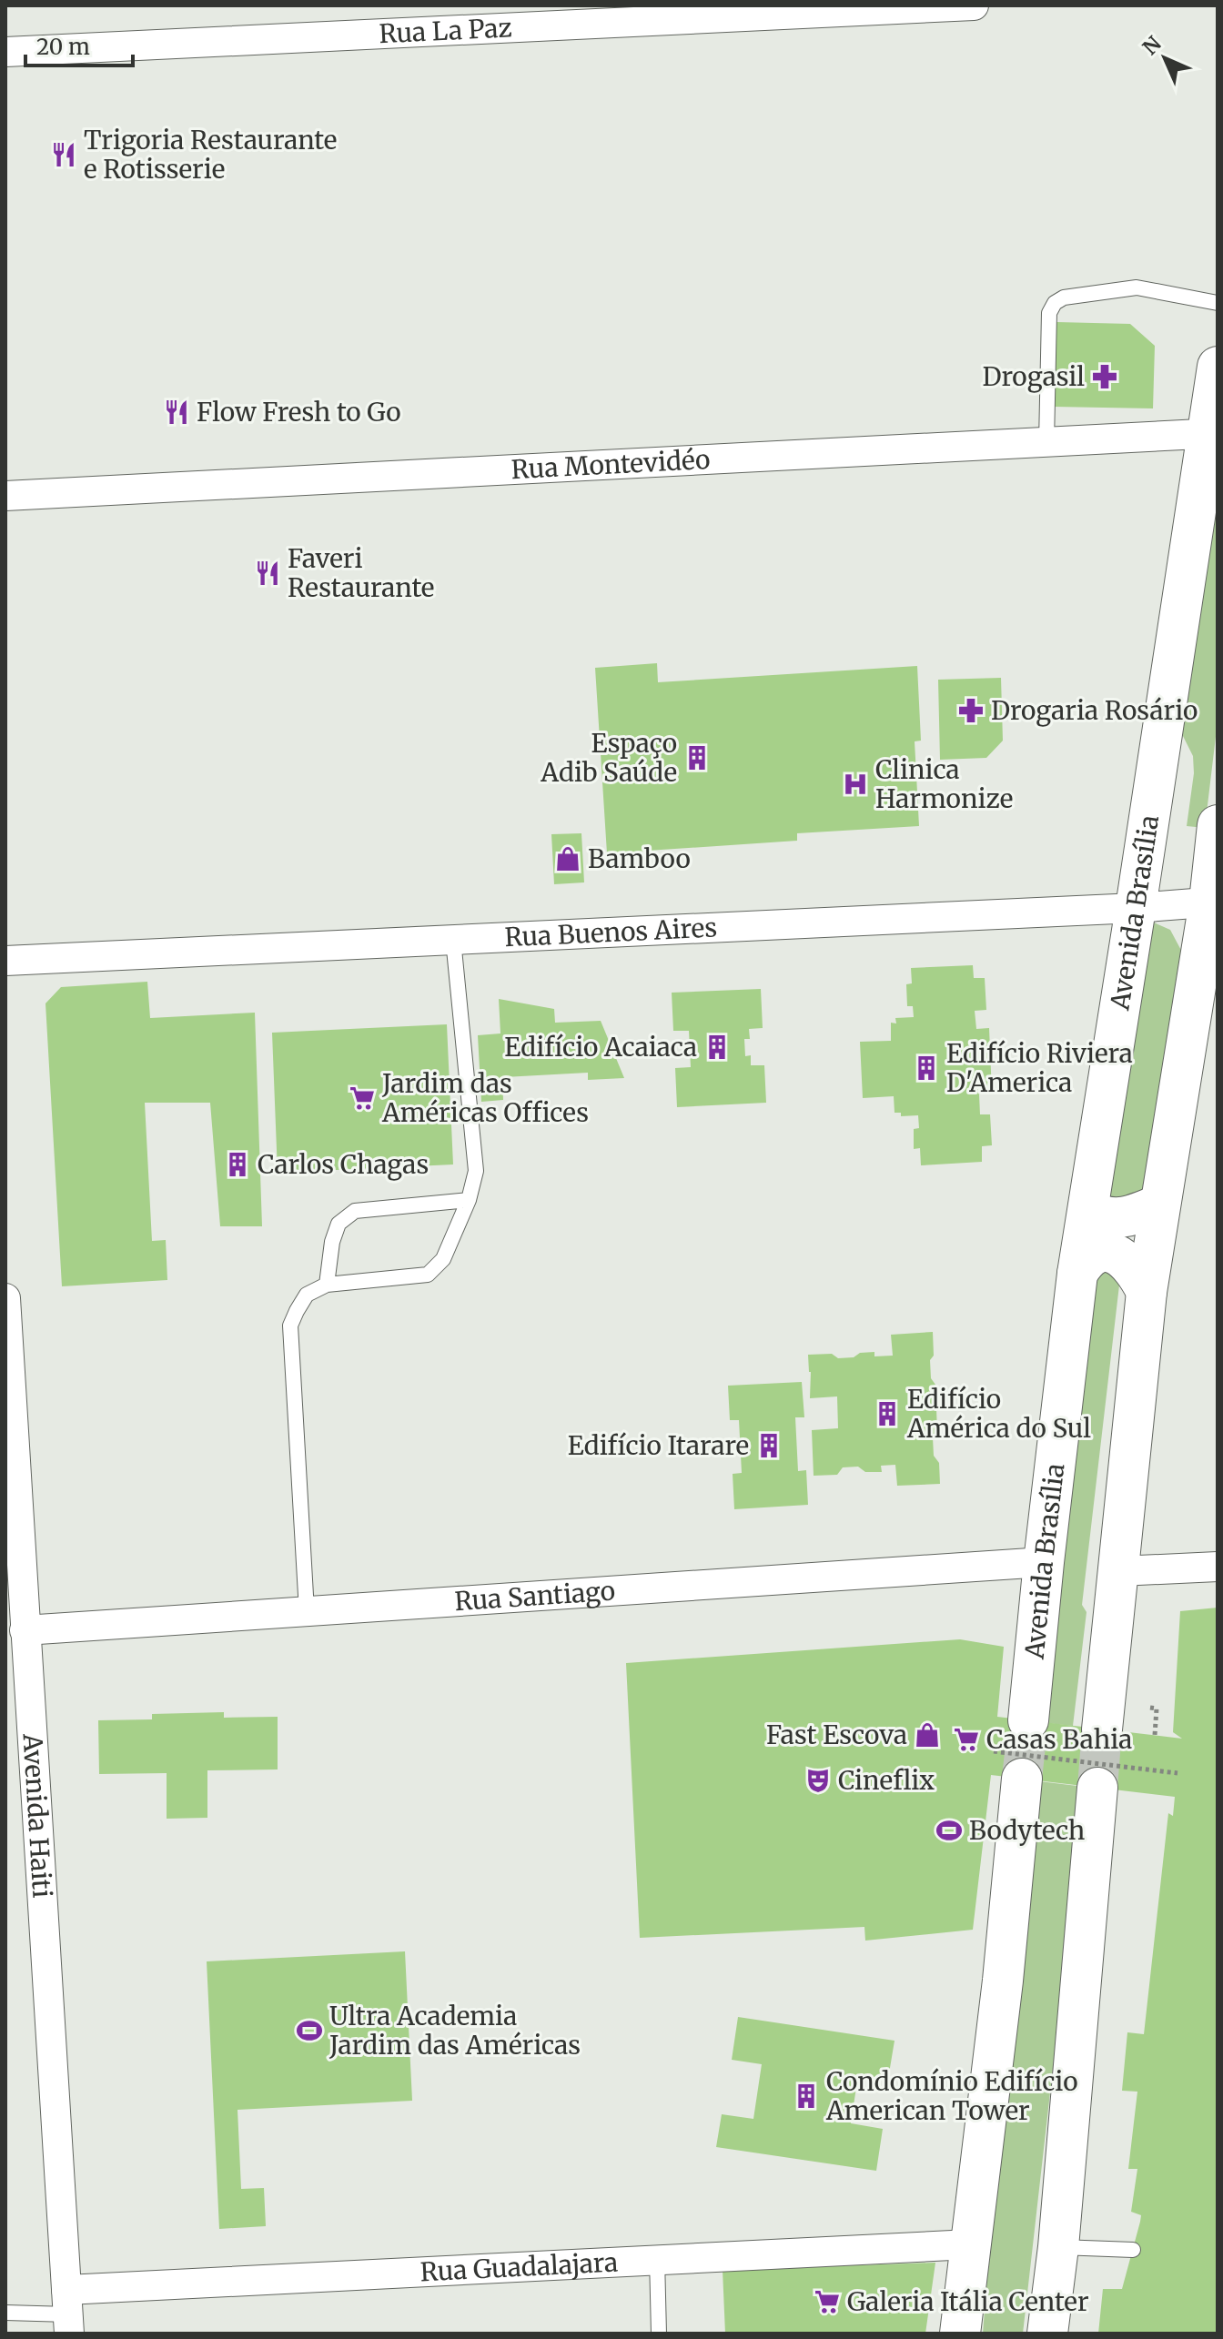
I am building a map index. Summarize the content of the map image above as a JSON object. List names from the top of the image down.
{
  "streets": {
    "street": [
      "Rua La Paz",
      "Rua Montevidéo",
      "Avenida Brasília",
      "Rua Buenos Aires",
      "Rua Santiago",
      "Avenida Haiti",
      "Rua Guadalajara"
    ]
  },
  "crossings": [
    ["Rua Montevidéo", "Avenida Brasília"],
    ["Avenida Brasília", "Rua Buenos Aires"],
    ["Avenida Brasília", "Rua Santiago"],
    ["Rua Santiago", "Avenida Haiti"],
    ["Avenida Haiti", "Rua Guadalajara"]
  ],
  "places": {
    "restaurant": ["Trigoria Restaurante e Rotisserie", "Flow Fresh to Go", "Faveri Restaurante"],
    "pharmacy": ["Drogasil", "Drogaria Rosário"],
    "building": [
      "Espaço Adib Saúde",
      "Edifício Acaiaca",
      "Edifício Riviera D'America",
      "Carlos Chagas",
      "Edifício América do Sul",
      "Edifício Itarare",
      "Condomínio Edifício American Tower"
    ],
    "hospital": ["Clinica Harmonize"],
    "shop": ["Bamboo", "Fast Escova"],
    "supermarket": ["Jardim das Américas Offices", "Casas Bahia", "Galeria Itália Center"],
    "theatre": ["Cineflix"],
    "sports": ["Bodytech", "Ultra Academia Jardim das Américas"]
  },
  "scale_bar": "20 m",
  "north": "top left"
}
